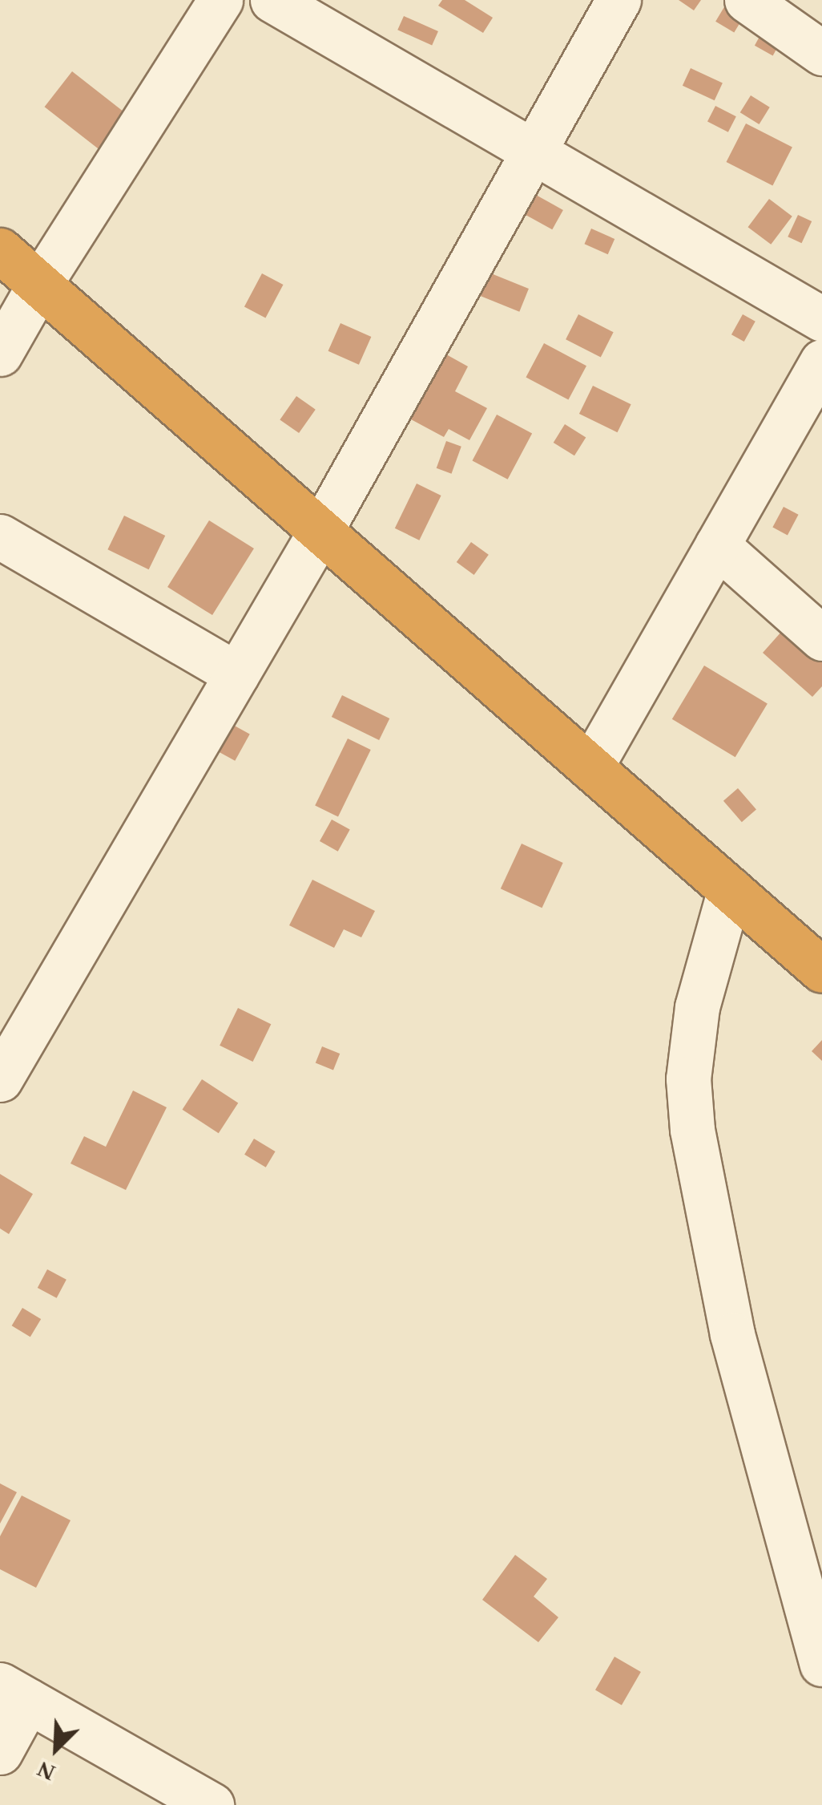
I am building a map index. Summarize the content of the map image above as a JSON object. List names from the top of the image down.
{
  "north": "bottom left"
}
